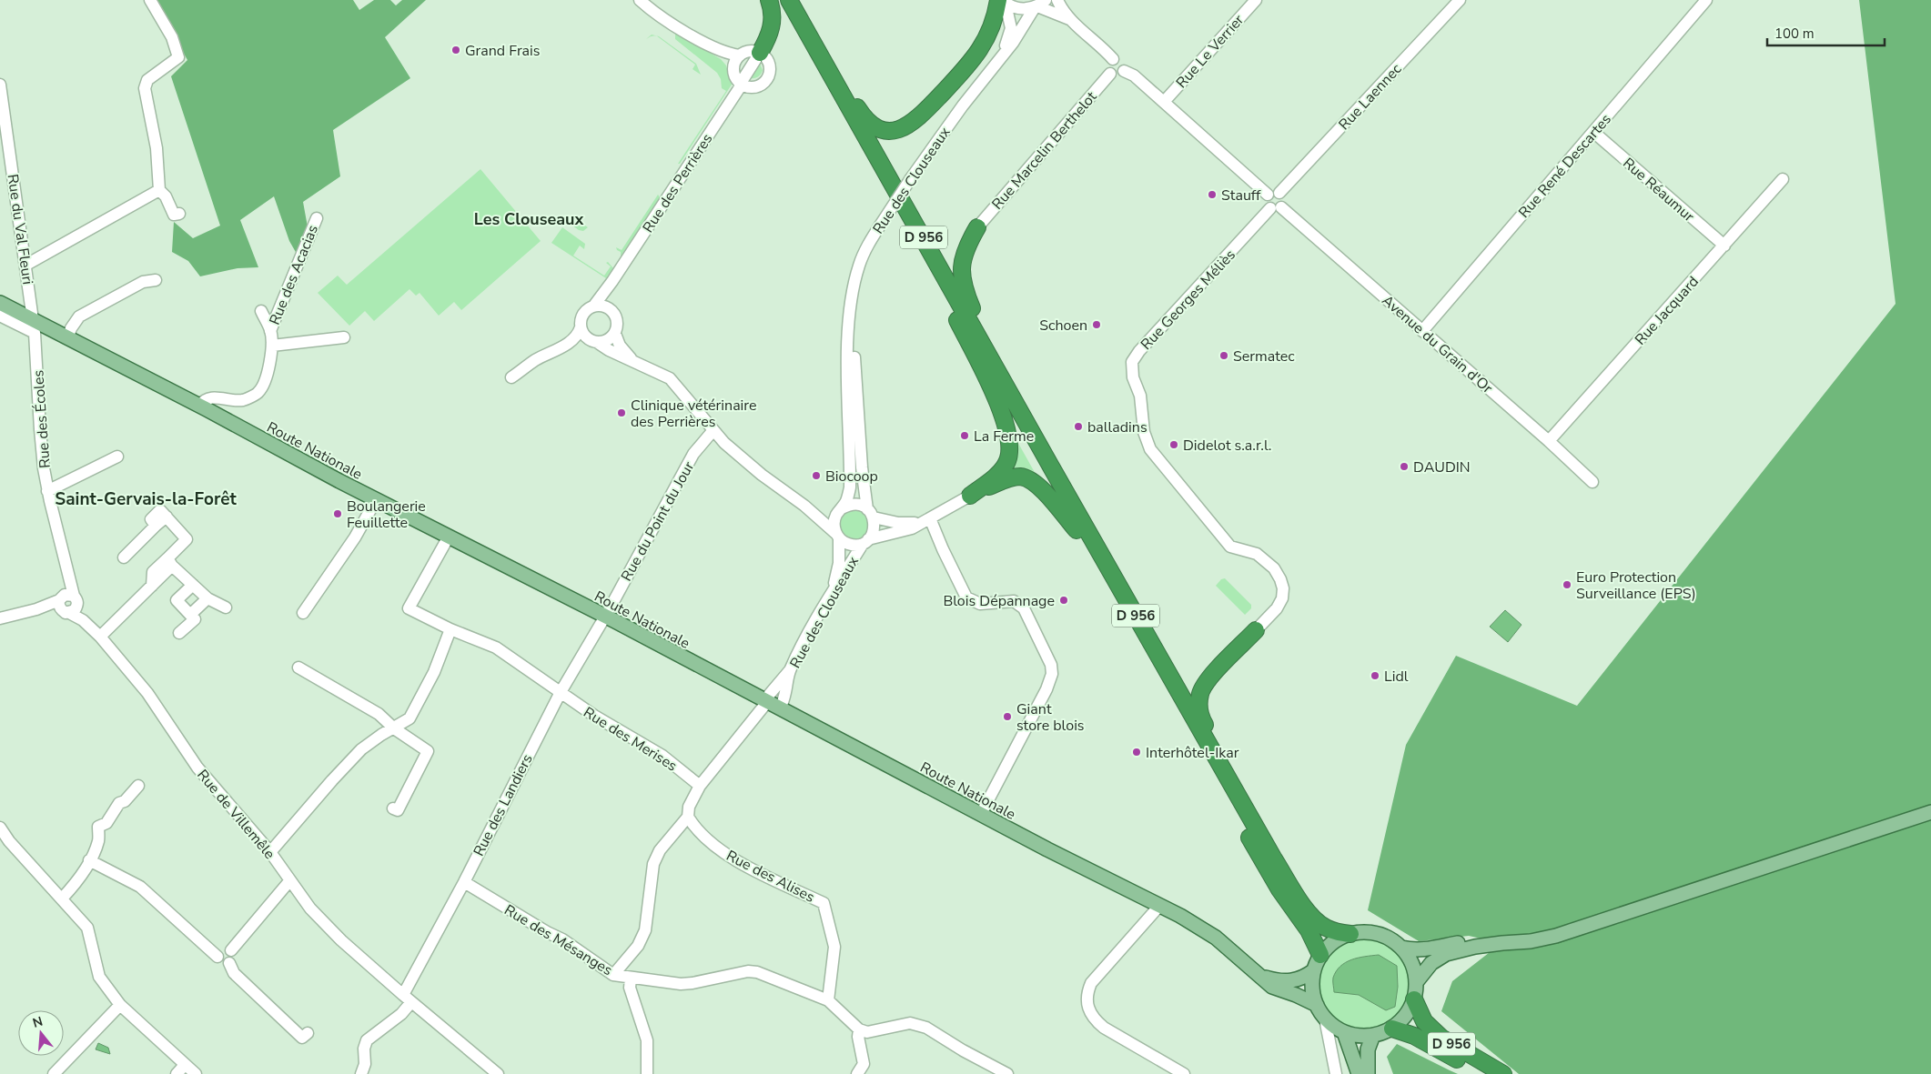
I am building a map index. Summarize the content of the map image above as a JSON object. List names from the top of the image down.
{
  "streets": {
    "highway": ["D 956"],
    "main road": ["Route Nationale"],
    "street": [
      "Rue Le Verrier",
      "Rue Laennec",
      "Rue Marcelin Berthelot",
      "Rue René Descartes",
      "Rue des Clouseaux",
      "Rue des Perrières",
      "Rue Réaumur",
      "Rue du Val Fleuri",
      "Rue des Acacias",
      "Rue Georges Méliès",
      "Rue Jacquard",
      "Avenue du Grain d'Or",
      "Rue des Écoles",
      "Rue du Point du Jour",
      "Rue des Merises",
      "Rue des Landiers",
      "Rue de Villemêle",
      "Rue des Alises",
      "Rue des Mésanges"
    ]
  },
  "crossings": [
    ["Rue Marcelin Berthelot", "D 956"],
    ["Rue René Descartes", "Rue Réaumur"],
    ["Rue René Descartes", "Avenue du Grain d'Or"],
    ["Rue des Clouseaux", "D 956"],
    ["Rue des Clouseaux", "Route Nationale"],
    ["Rue Réaumur", "Rue Jacquard"],
    ["Rue du Val Fleuri", "Rue des Écoles"],
    ["Rue du Val Fleuri", "Route Nationale"],
    ["D 956", "Route Nationale"],
    ["Rue des Acacias", "Route Nationale"],
    ["Rue Georges Méliès", "Avenue du Grain d'Or"],
    ["Rue Jacquard", "Avenue du Grain d'Or"],
    ["Rue des Écoles", "Route Nationale"],
    ["Rue des Écoles", "Rue de Villemêle"],
    ["Route Nationale", "Rue du Point du Jour"],
    ["Route Nationale", "Rue des Merises"],
    ["Route Nationale", "Rue des Landiers"],
    ["Rue du Point du Jour", "Rue des Landiers"],
    ["Rue des Merises", "Rue des Landiers"],
    ["Rue des Landiers", "Rue de Villemêle"],
    ["Rue des Landiers", "Rue des Mésanges"],
    ["Rue des Alises", "Rue des Mésanges"]
  ],
  "districts": ["Les Clouseaux", "Saint-Gervais-la-Forêt"],
  "places": [
    "Grand Frais",
    "Stauff",
    "Schoen",
    "Sermatec",
    "Clinique vétérinaire des Perrières",
    "balladins",
    "La Ferme",
    "Didelot s.a.r.l.",
    "DAUDIN",
    "Biocoop",
    "Boulangerie Feuillette",
    "Euro Protection Surveillance (EPS)",
    "Blois Dépannage",
    "Lidl",
    "Giant store blois",
    "Interhôtel-Ikar"
  ],
  "scale_bar": "100 m",
  "north": "top"
}
